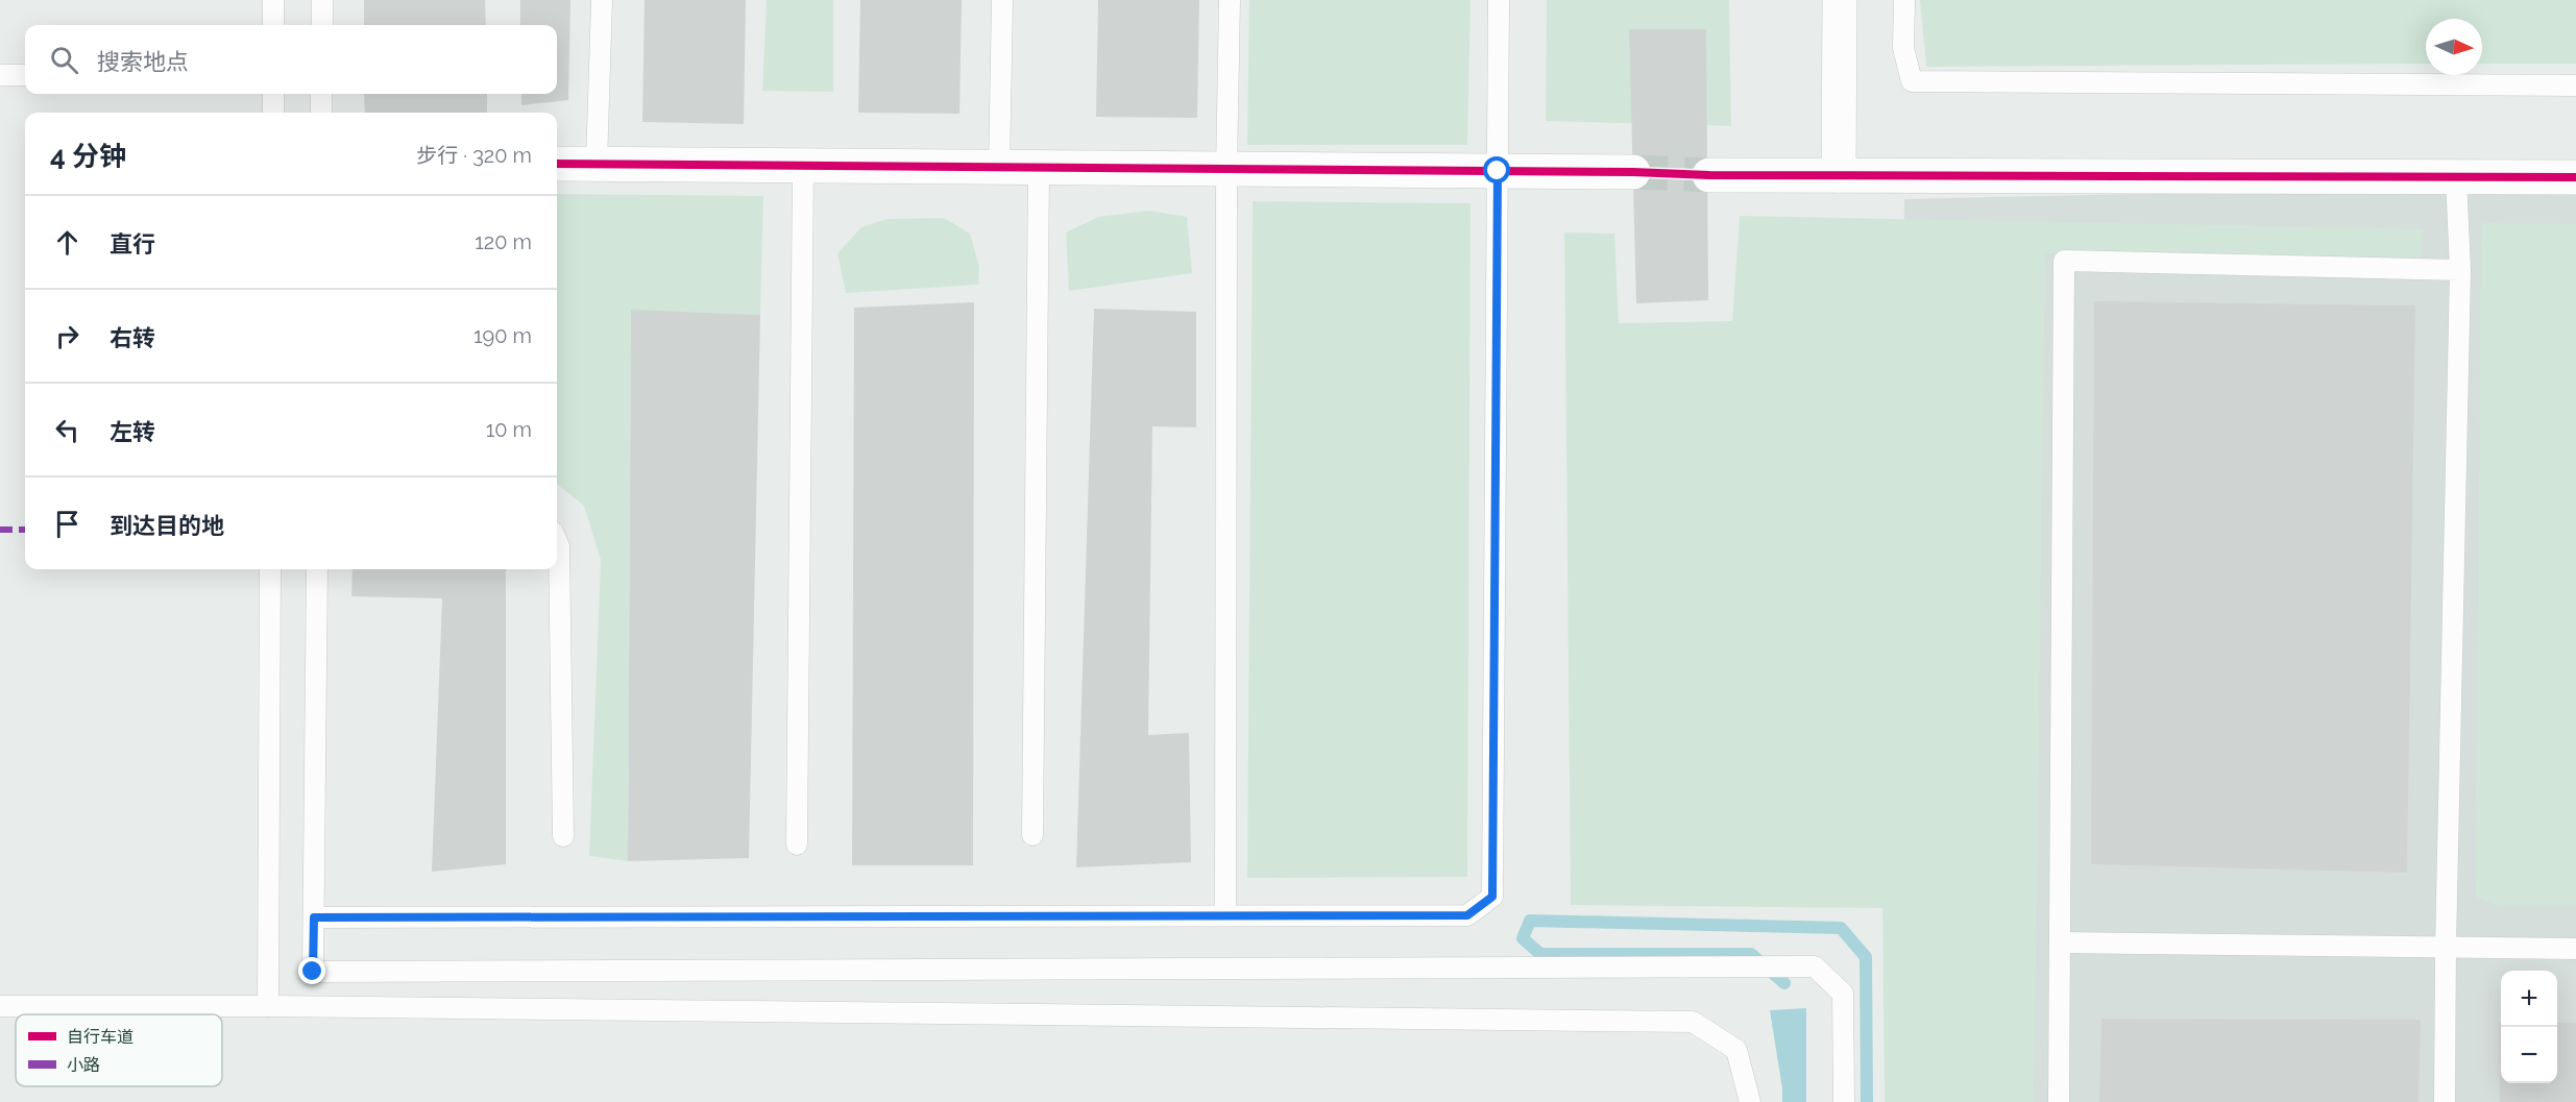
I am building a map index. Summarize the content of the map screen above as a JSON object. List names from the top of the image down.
{
  "legend": ["自行车道", "小路"],
  "north": "right",
  "page": {
    "search": "搜索地点",
    "heading": ["4 分钟", "步行 · 320 m"],
    "list": [
      ["直行", "120 m"],
      ["右转", "190 m"],
      ["左转", "10 m"],
      "到达目的地"
    ],
    "map_buttons": ["+", "−"]
  }
}
